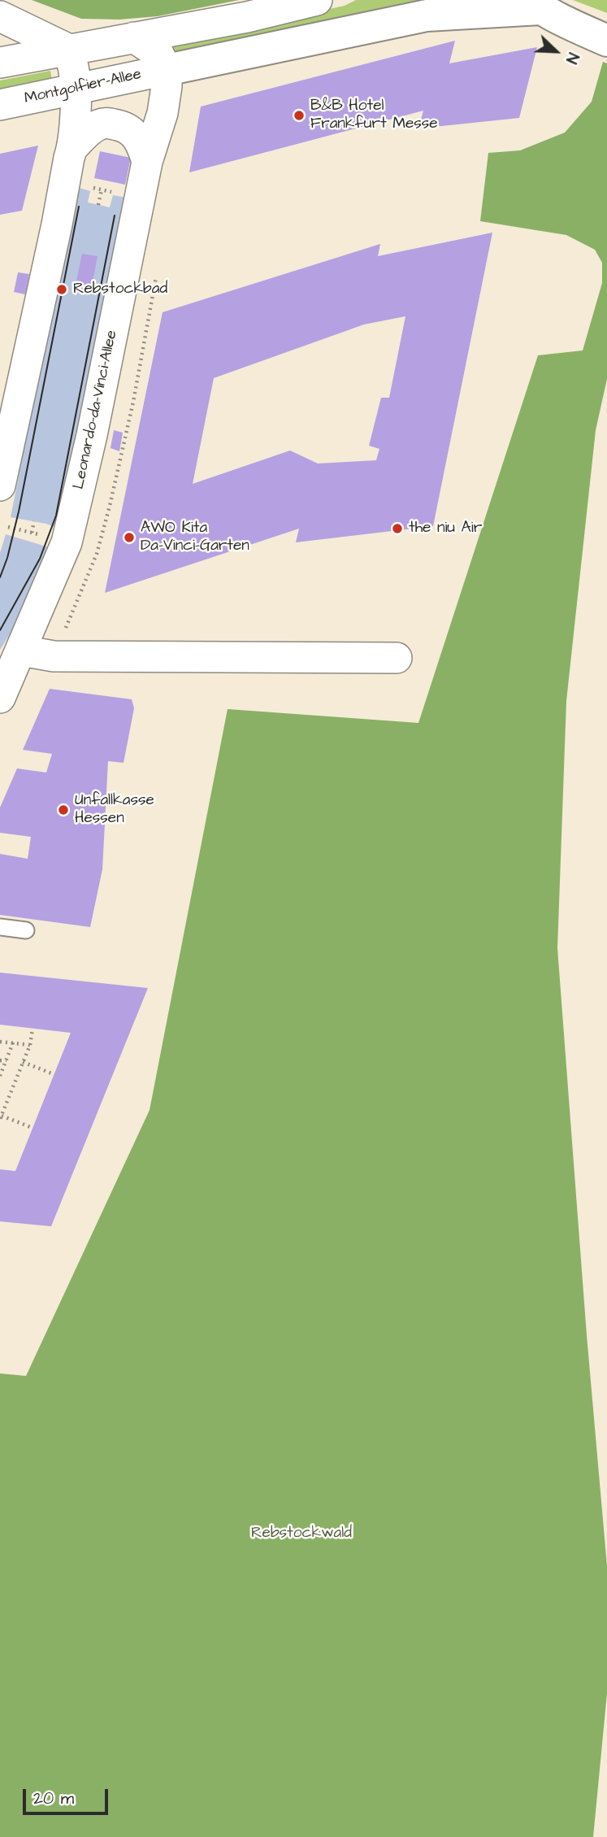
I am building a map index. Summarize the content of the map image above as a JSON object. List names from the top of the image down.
{
  "streets": {
    "street": ["Montgolfier-Allee", "Leonardo-da-Vinci-Allee"]
  },
  "crossings": [
    ["Montgolfier-Allee", "Leonardo-da-Vinci-Allee"]
  ],
  "parks": ["Rebstockwald"],
  "places": [
    "B&B Hotel Frankfurt Messe",
    "Rebstockbad",
    "the niu Air",
    "AWO Kita Da-Vinci-Garten",
    "Unfallkasse Hessen"
  ],
  "scale_bar": "20 m",
  "north": "bottom right"
}
